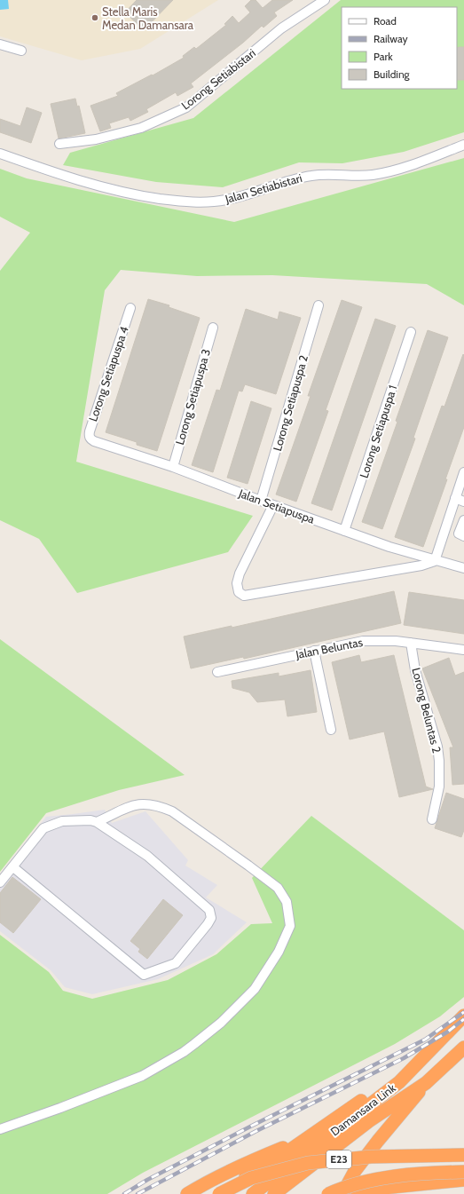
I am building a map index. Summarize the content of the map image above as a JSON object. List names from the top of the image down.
{
  "streets": {
    "highway": ["Damansara Link", "E23"],
    "street": [
      "Lorong Setiabistari",
      "Jalan Setiabistari",
      "Lorong Setiapuspa 4",
      "Lorong Setiapuspa 3",
      "Lorong Setiapuspa 2",
      "Lorong Setiapuspa 1",
      "Jalan Setiapuspa",
      "Jalan Beluntas",
      "Lorong Beluntas 2"
    ]
  },
  "crossings": [
    ["Lorong Setiapuspa 4", "Jalan Setiapuspa"],
    ["Lorong Setiapuspa 3", "Jalan Setiapuspa"],
    ["Lorong Setiapuspa 2", "Jalan Setiapuspa"],
    ["Lorong Setiapuspa 1", "Jalan Setiapuspa"],
    ["Jalan Beluntas", "Lorong Beluntas 2"]
  ],
  "places": ["Stella Maris Medan Damansara"],
  "legend": [
    "Road",
    "Railway",
    "Park",
    "Building"
  ]
}
